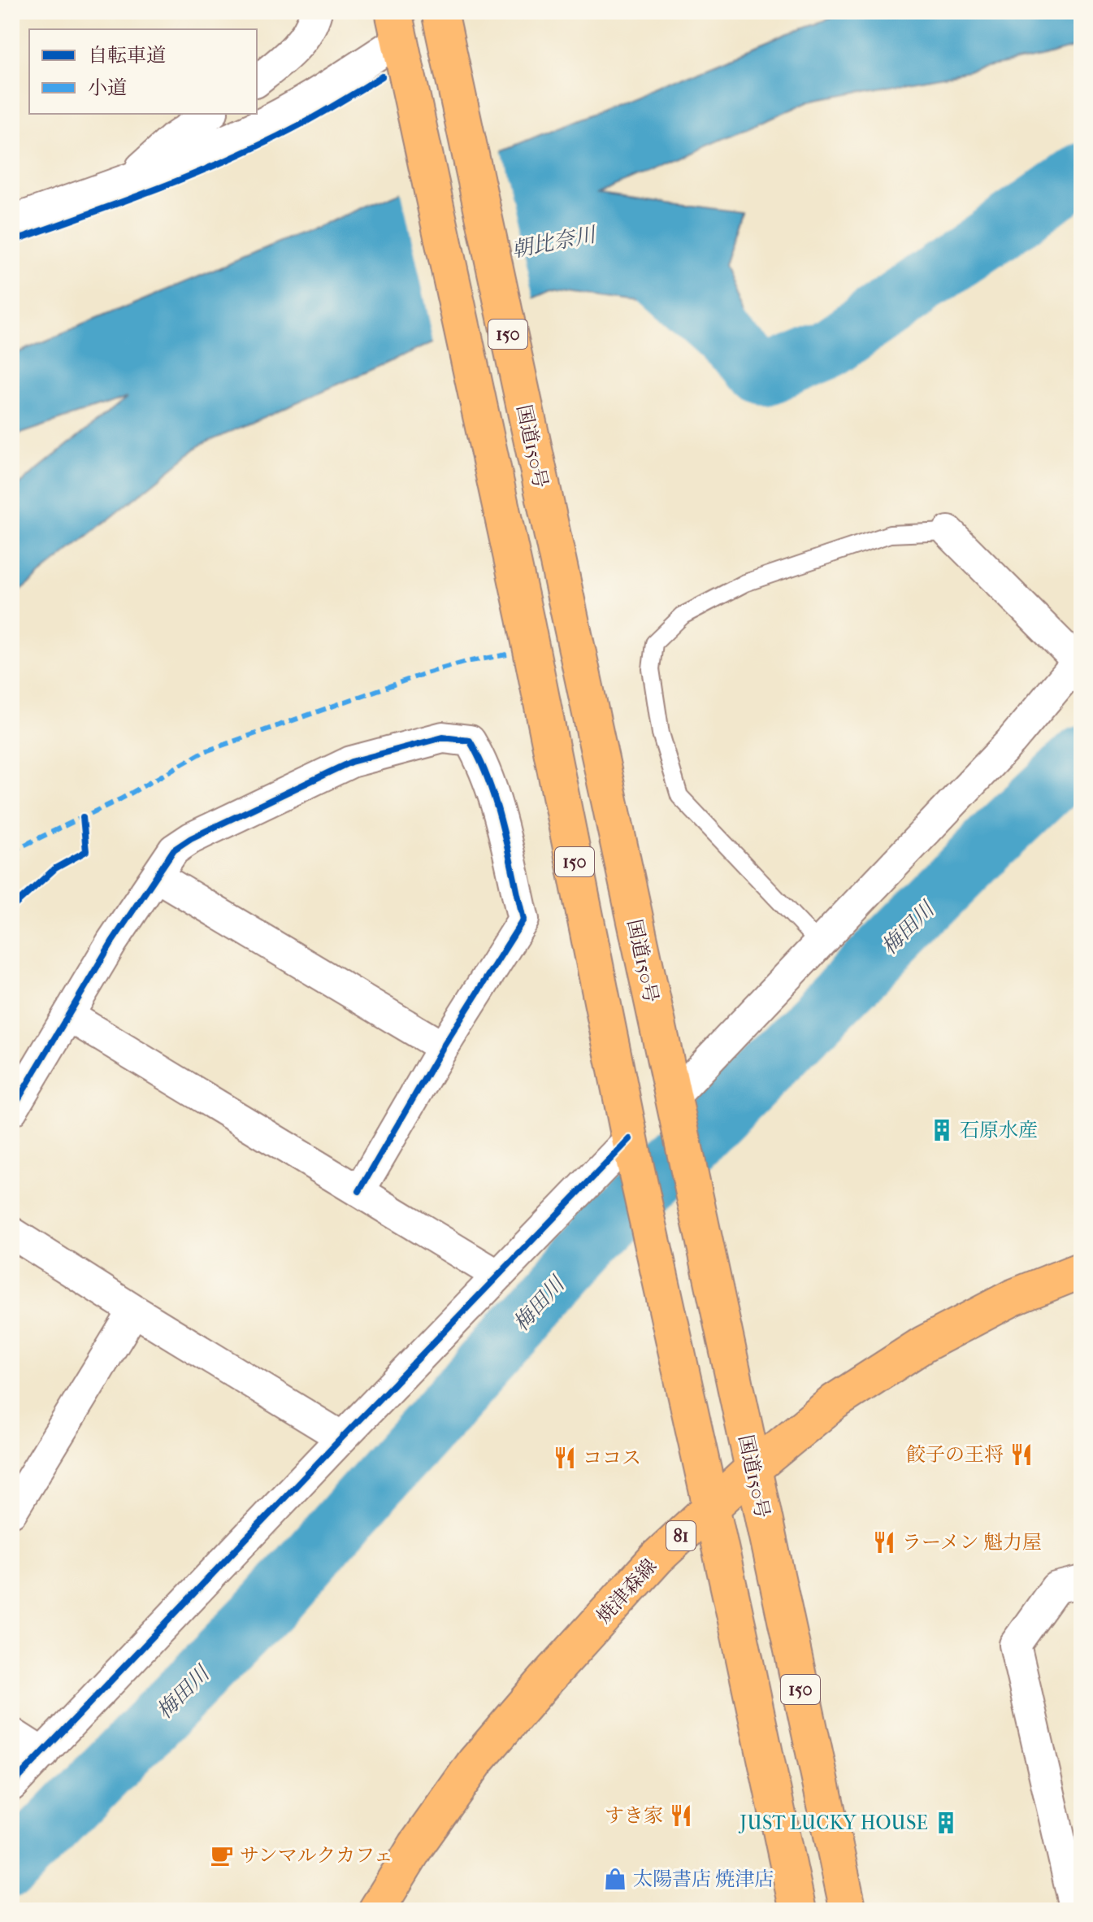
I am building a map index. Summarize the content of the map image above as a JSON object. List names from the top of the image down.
{
  "streets": {
    "main road": [
      "150",
      "国道150号",
      "81",
      "焼津森線"
    ]
  },
  "crossings": [
    ["150", "焼津森線"],
    ["国道150号", "焼津森線"]
  ],
  "water": ["朝比奈川", "梅田川"],
  "places": {
    "building": ["石原水産", "JUST LUCKY HOUSE"],
    "restaurant": [
      "餃子の王将",
      "ココス",
      "ラーメン 魁力屋",
      "すき家"
    ],
    "cafe": ["サンマルクカフェ"],
    "shop": ["太陽書店 焼津店"]
  },
  "legend": ["自転車道", "小道"]
}
